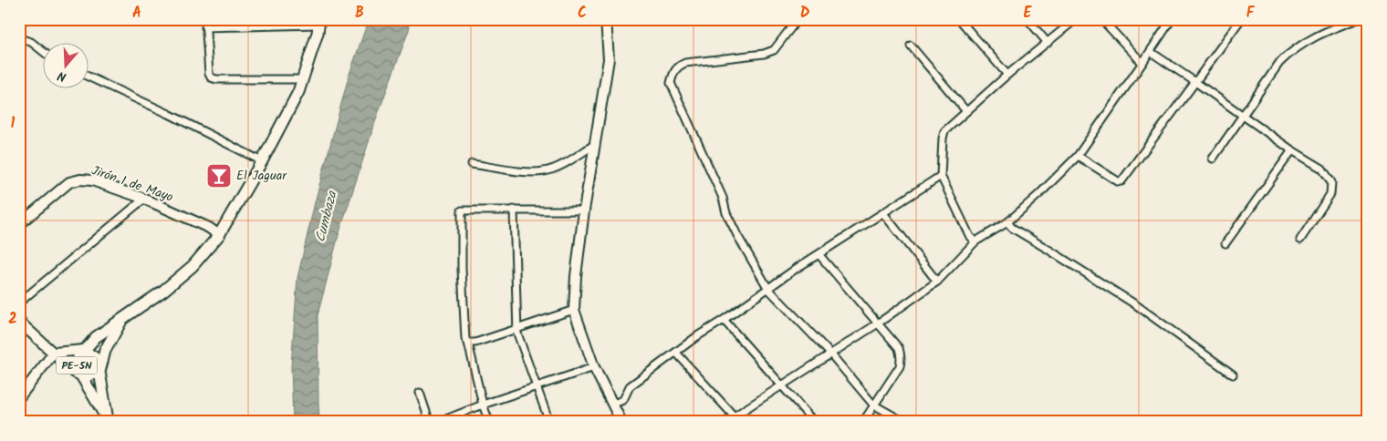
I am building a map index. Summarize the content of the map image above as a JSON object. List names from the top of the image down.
{
  "streets": {
    "main road": ["PE-5N"],
    "street": ["Jirón 1 de Mayo"]
  },
  "crossings": [
    ["Jirón 1 de Mayo", "PE-5N"]
  ],
  "water": ["Cumbaza"],
  "places": {
    "bar": ["El Jaguar"]
  },
  "north": "bottom",
  "grid": {
    "columns": [
      "A",
      "B",
      "C",
      "D",
      "E",
      "F"
    ],
    "rows": ["1", "2"]
  }
}
